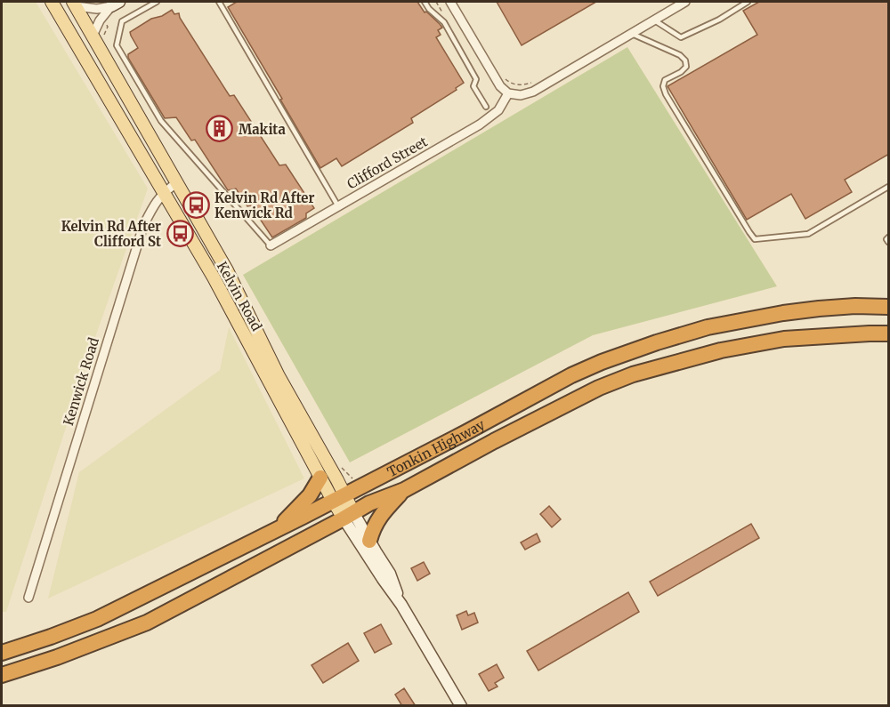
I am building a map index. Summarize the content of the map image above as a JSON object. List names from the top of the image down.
{
  "streets": {
    "highway": ["Tonkin Highway"],
    "main road": ["Kelvin Road"],
    "street": ["Clifford Street", "Kenwick Road"]
  },
  "crossings": [
    ["Kelvin Road", "Kenwick Road"],
    ["Kelvin Road", "Tonkin Highway"]
  ],
  "places": {
    "building": ["Makita"],
    "bus stop": ["Kelvin Rd After Kenwick Rd", "Kelvin Rd After Clifford St"]
  }
}
